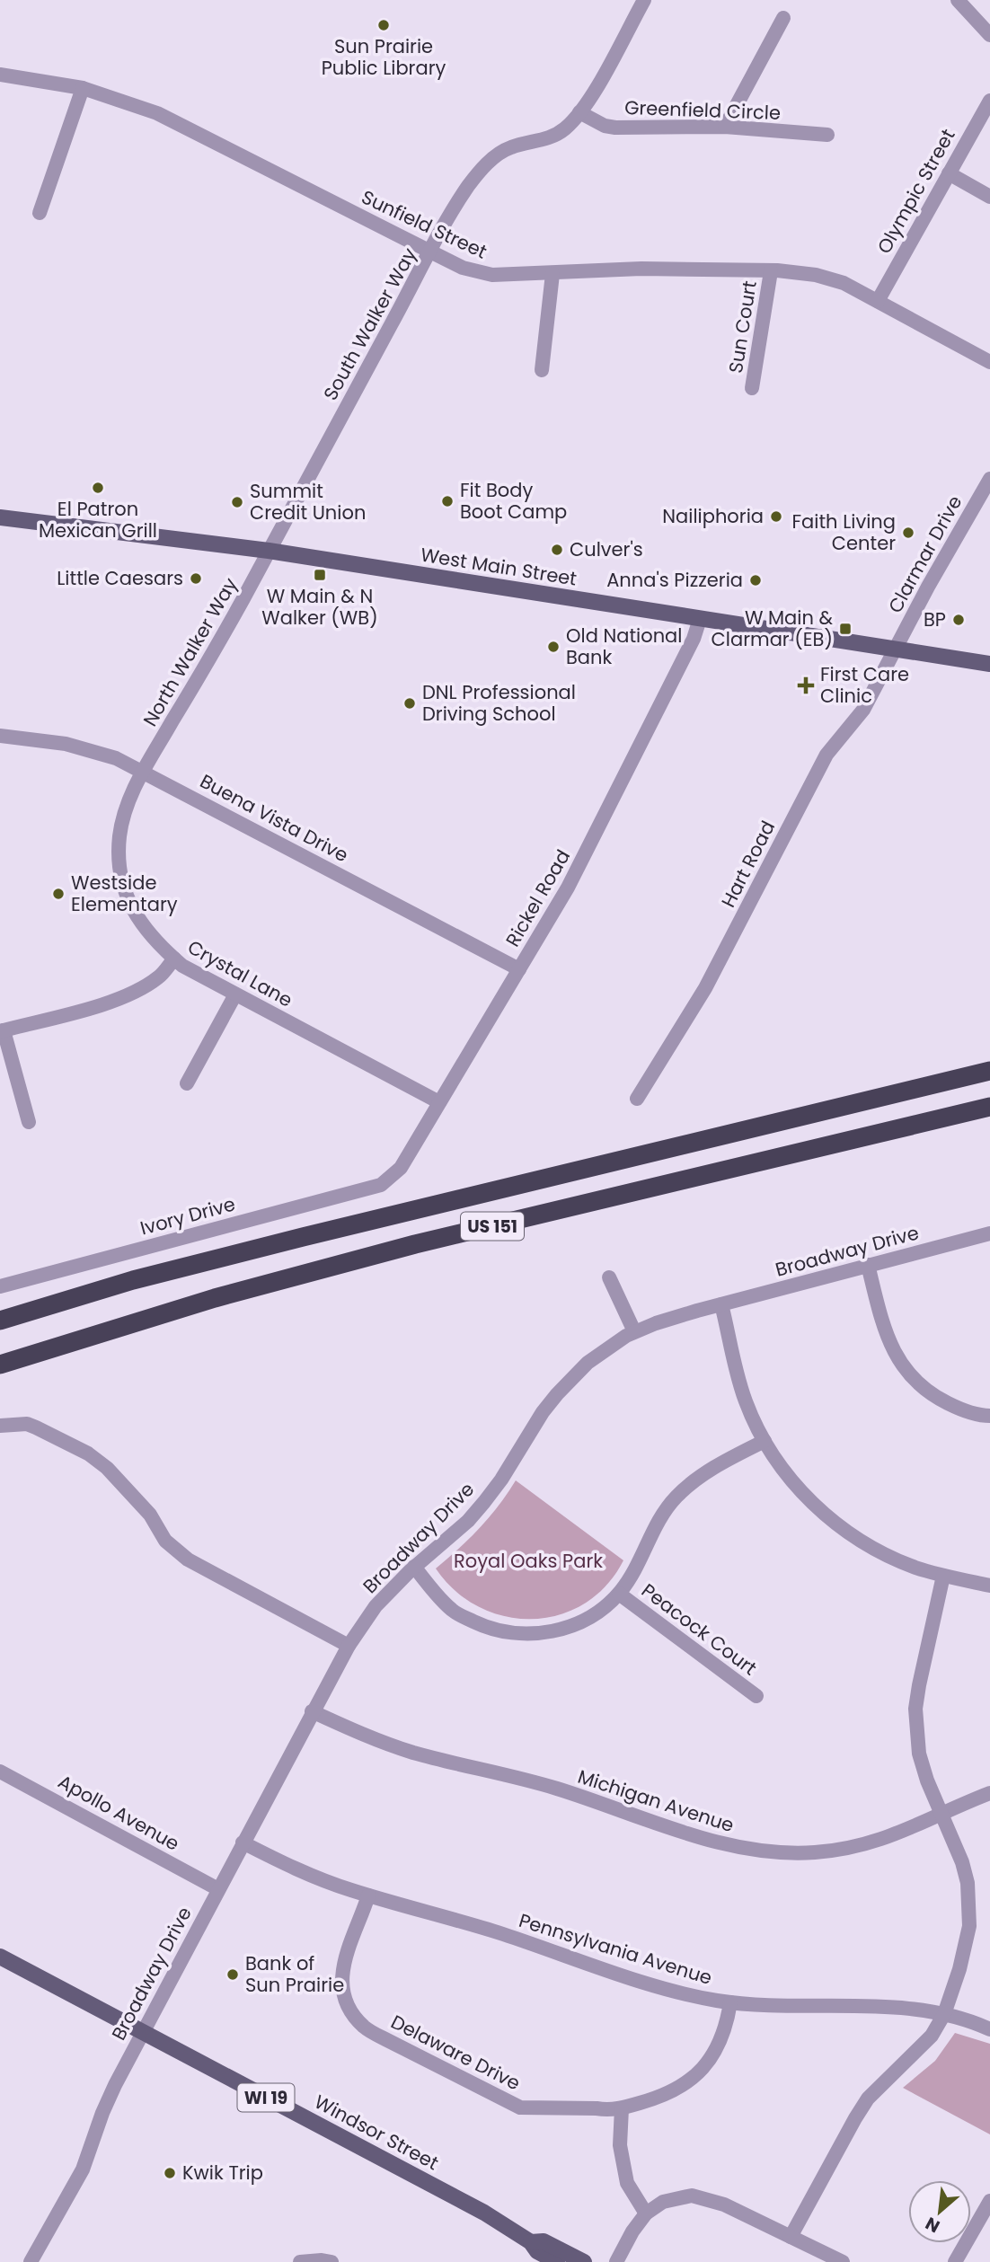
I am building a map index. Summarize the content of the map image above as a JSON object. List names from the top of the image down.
{
  "streets": {
    "highway": ["US 151"],
    "main road": ["West Main Street", "WI 19", "Windsor Street"],
    "street": [
      "Greenfield Circle",
      "Olympic Street",
      "Sunfield Street",
      "South Walker Way",
      "Sun Court",
      "Clarmar Drive",
      "North Walker Way",
      "Buena Vista Drive",
      "Hart Road",
      "Rickel Road",
      "Crystal Lane",
      "Ivory Drive",
      "Broadway Drive",
      "Peacock Court",
      "Michigan Avenue",
      "Apollo Avenue",
      "Pennsylvania Avenue",
      "Delaware Drive"
    ]
  },
  "crossings": [
    ["Greenfield Circle", "South Walker Way"],
    ["Olympic Street", "Sunfield Street"],
    ["Sunfield Street", "South Walker Way"],
    ["Sunfield Street", "Sun Court"],
    ["South Walker Way", "West Main Street"],
    ["South Walker Way", "North Walker Way"],
    ["Clarmar Drive", "West Main Street"],
    ["Clarmar Drive", "Hart Road"],
    ["West Main Street", "North Walker Way"],
    ["West Main Street", "Hart Road"],
    ["West Main Street", "Rickel Road"],
    ["North Walker Way", "Buena Vista Drive"],
    ["North Walker Way", "Crystal Lane"],
    ["Buena Vista Drive", "Rickel Road"],
    ["Buena Vista Drive", "Crystal Lane"],
    ["Rickel Road", "Crystal Lane"],
    ["Rickel Road", "Ivory Drive"],
    ["Broadway Drive", "Michigan Avenue"],
    ["Broadway Drive", "Apollo Avenue"],
    ["Broadway Drive", "Pennsylvania Avenue"],
    ["Broadway Drive", "Windsor Street"],
    ["Pennsylvania Avenue", "Delaware Drive"]
  ],
  "parks": ["Royal Oaks Park"],
  "places": {
    "other": [
      "Sun Prairie Public Library",
      "El Patron Mexican Grill",
      "Fit Body Boot Camp",
      "Summit Credit Union",
      "Nailiphoria",
      "Faith Living Center",
      "Culver's",
      "Little Caesars",
      "Anna's Pizzeria",
      "BP",
      "Old National Bank",
      "DNL Professional Driving School",
      "Westside Elementary",
      "Bank of Sun Prairie",
      "Kwik Trip"
    ],
    "transit": ["W Main & N Walker (WB)", "W Main & Clarmar (EB)"],
    "health": ["First Care Clinic"]
  },
  "north": "bottom left"
}
